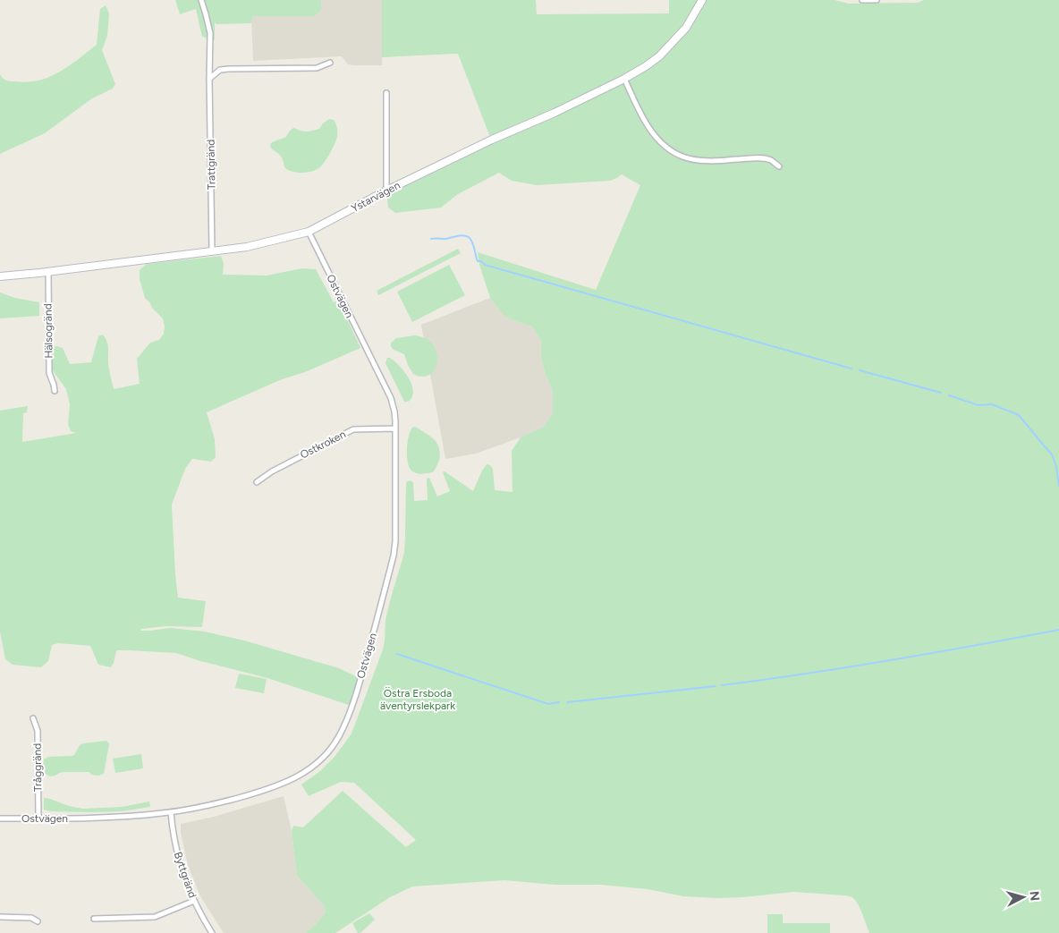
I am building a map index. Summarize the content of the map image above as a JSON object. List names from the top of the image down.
{
  "streets": {
    "street": [
      "Trattgränd",
      "Ystarvägen",
      "Ostvägen",
      "Hälsogränd",
      "Ostkroken",
      "Tråggränd",
      "Byttgränd"
    ]
  },
  "crossings": [
    ["Trattgränd", "Ystarvägen"],
    ["Ystarvägen", "Ostvägen"],
    ["Ystarvägen", "Hälsogränd"],
    ["Ostvägen", "Ostkroken"],
    ["Ostvägen", "Tråggränd"],
    ["Ostvägen", "Byttgränd"]
  ],
  "parks": ["Östra Ersboda äventyrslekpark"],
  "north": "right"
}
